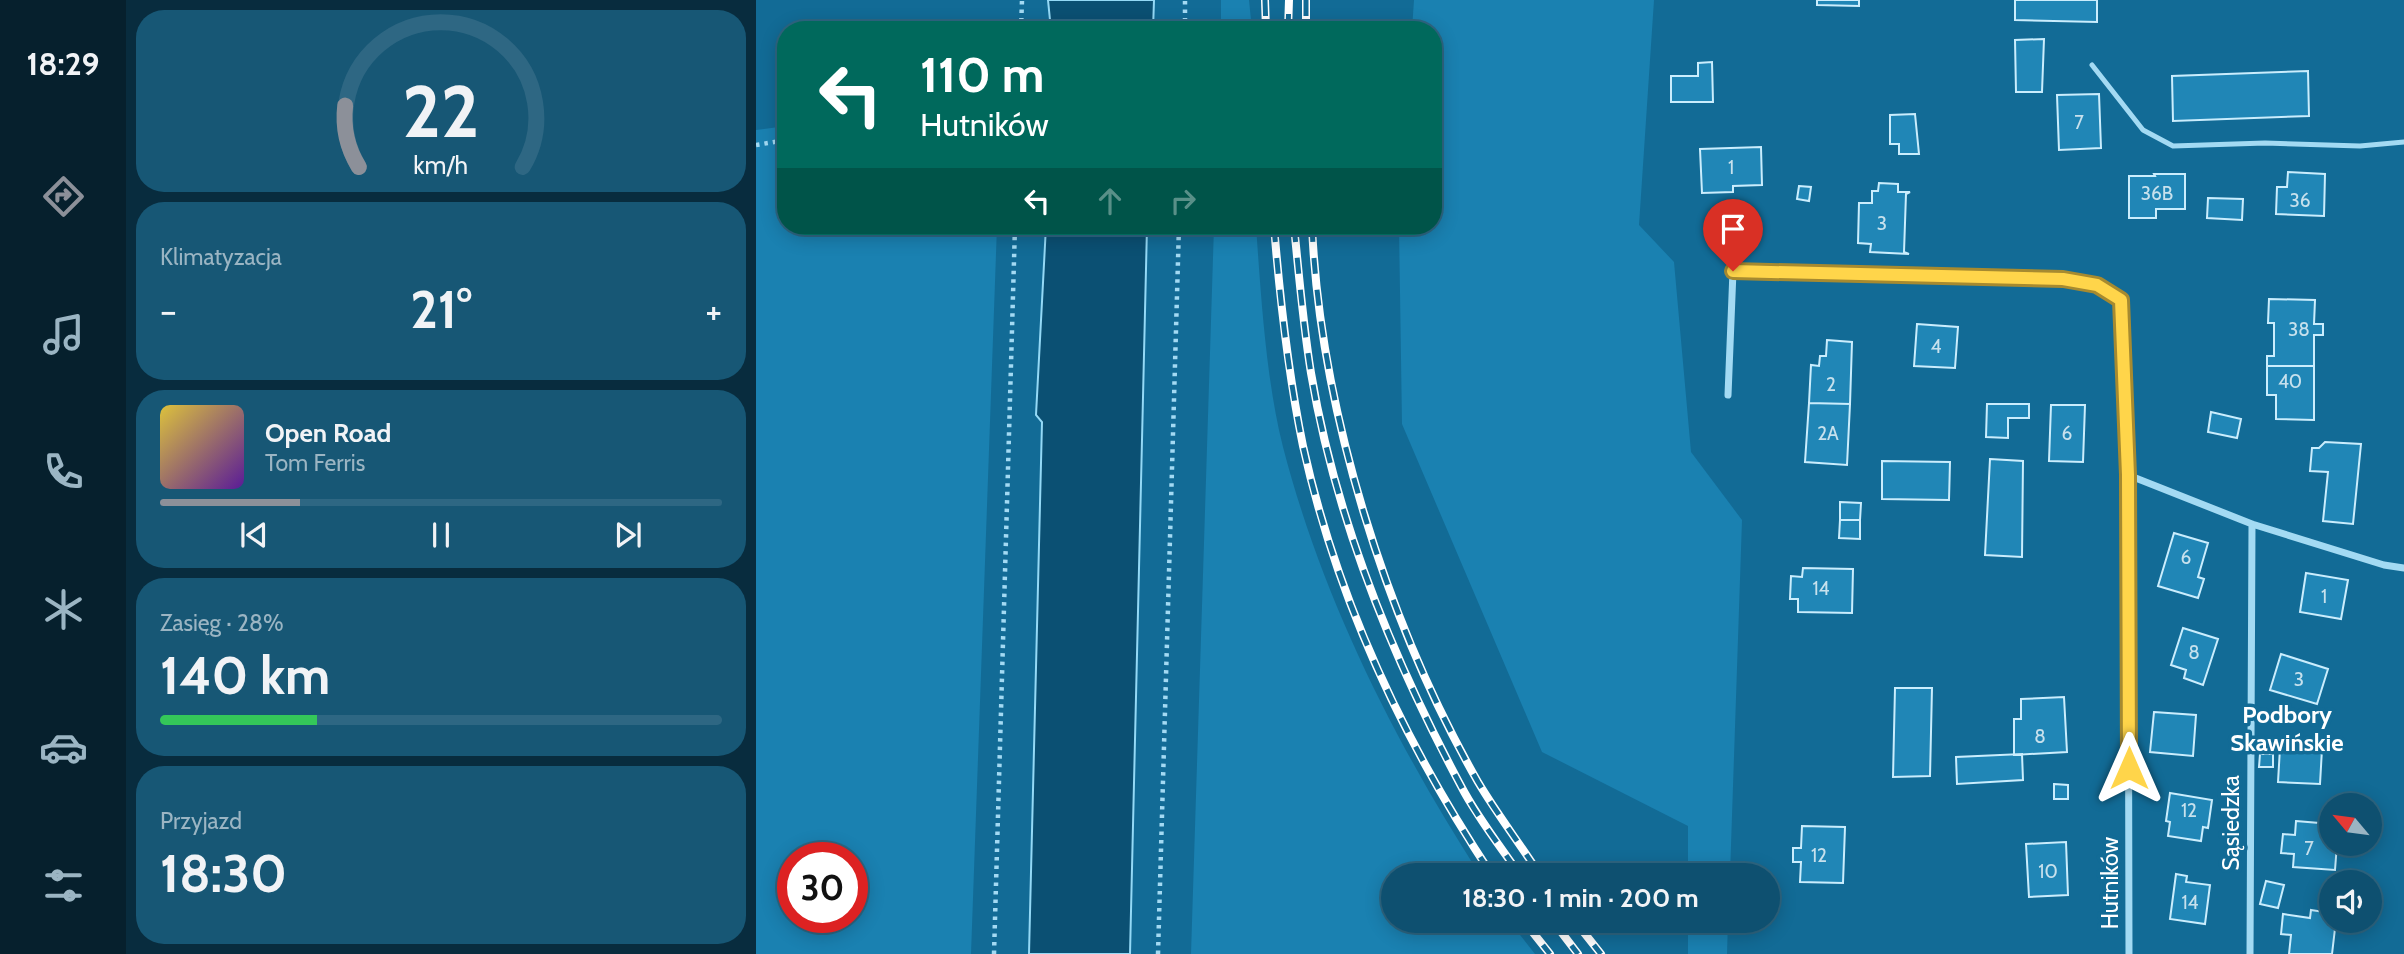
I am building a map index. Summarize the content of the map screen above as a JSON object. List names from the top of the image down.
{
  "streets": {
    "street": ["Sąsiedzka", "Hutników"]
  },
  "districts": ["Podbory Skawińskie"],
  "house_numbers": [
    "7",
    "1",
    "36B",
    "36",
    "3",
    "38",
    "4",
    "40",
    "2",
    "2A",
    "6",
    "6",
    "14",
    "1",
    "8",
    "3",
    "8",
    "12",
    "7",
    "12",
    "10",
    "14"
  ],
  "north": "top left",
  "page": {
    "tabs": "18:29",
    "turn": ["110 m", "Hutników"],
    "tile": [
      "Klimatyzacja",
      ["Zasięg · 28%", "140 km"],
      ["Przyjazd", "18:30"]
    ],
    "heat": ["−", "21°", "+"],
    "song": ["Open Road", "Tom Ferris"],
    "limit": "30",
    "trip": "18:30 · 1 min · 200 m",
    "gauge": ["22", "km/h"]
  }
}
